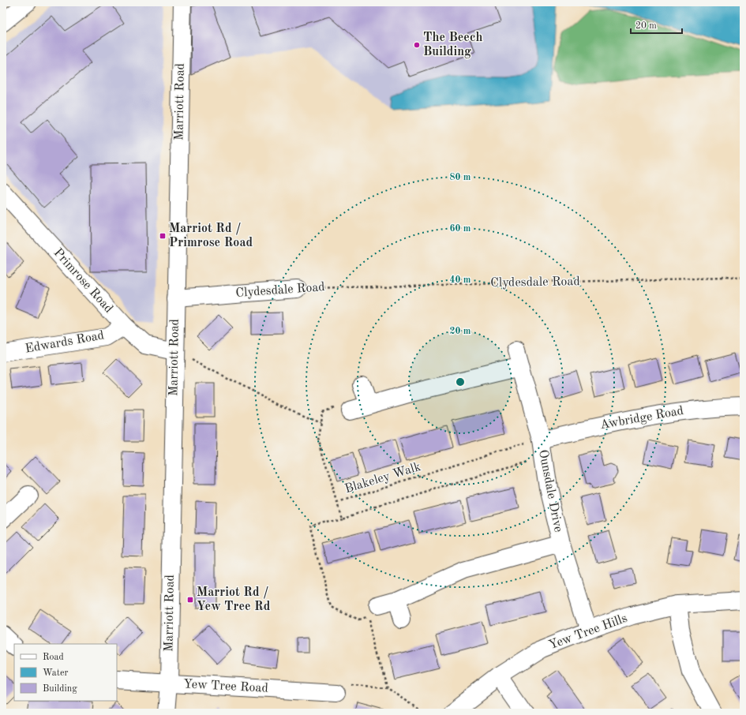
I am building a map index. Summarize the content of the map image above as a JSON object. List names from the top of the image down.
{
  "streets": {
    "street": [
      "Marriott Road",
      "Primrose Road",
      "Clydesdale Road",
      "Edwards Road",
      "Awbridge Road",
      "Ounsdale Drive",
      "Yew Tree Hills",
      "Yew Tree Road"
    ],
    "path": ["Blakeley Walk"]
  },
  "crossings": [
    ["Marriott Road", "Primrose Road"],
    ["Marriott Road", "Clydesdale Road"],
    ["Marriott Road", "Yew Tree Road"],
    ["Primrose Road", "Edwards Road"],
    ["Awbridge Road", "Blakeley Walk"],
    ["Awbridge Road", "Ounsdale Drive"],
    ["Blakeley Walk", "Ounsdale Drive"],
    ["Ounsdale Drive", "Yew Tree Hills"]
  ],
  "places": {
    "other": ["The Beech Building"],
    "transit": ["Marriot Rd / Primrose Road", "Marriot Rd / Yew Tree Rd"]
  },
  "legend": ["Road", "Water", "Building"],
  "scale_bar": "20 m",
  "rings": [
    "80 m",
    "60 m",
    "40 m",
    "20 m"
  ]
}
